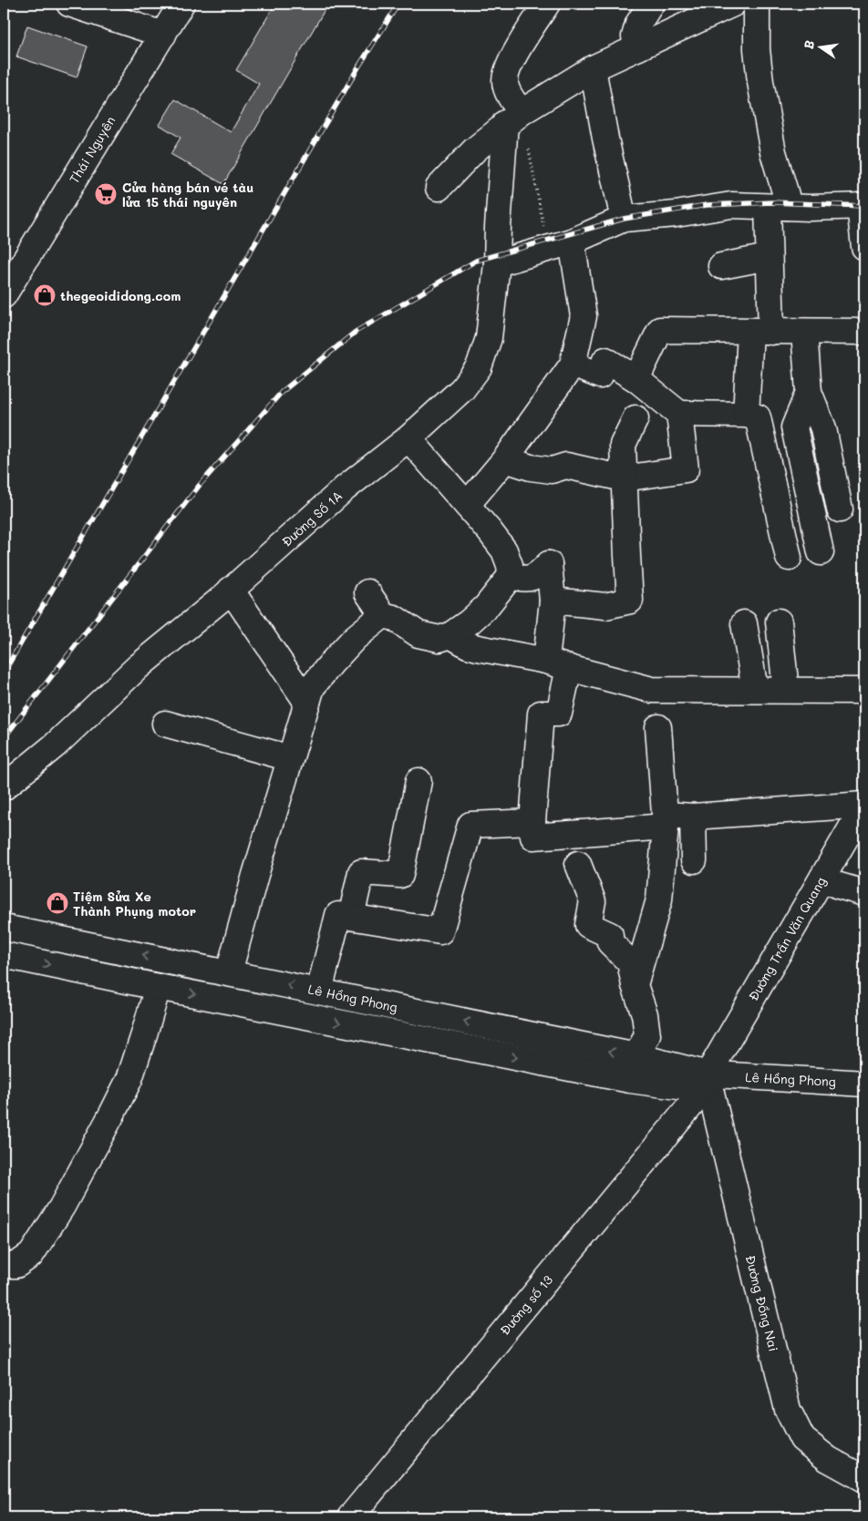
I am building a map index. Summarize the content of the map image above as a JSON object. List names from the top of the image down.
{
  "streets": {
    "street": [
      "Thái Nguyên",
      "Đường Số 1A",
      "Đường Trần Văn Quang",
      "Lê Hồng Phong",
      "Đường Đồng Nai",
      "Đường số 13"
    ]
  },
  "crossings": [
    ["Đường Trần Văn Quang", "Lê Hồng Phong"],
    ["Đường Trần Văn Quang", "Đường Đồng Nai"],
    ["Đường Trần Văn Quang", "Đường số 13"],
    ["Lê Hồng Phong", "Đường Đồng Nai"],
    ["Lê Hồng Phong", "Đường số 13"],
    ["Đường Đồng Nai", "Đường số 13"]
  ],
  "places": {
    "supermarket": ["Cửa hàng bán vé tàu lửa 15 thái nguyên"],
    "shop": ["thegeoididong.com", "Tiệm Sửa Xe Thành Phụng motor"]
  },
  "north": "left"
}
